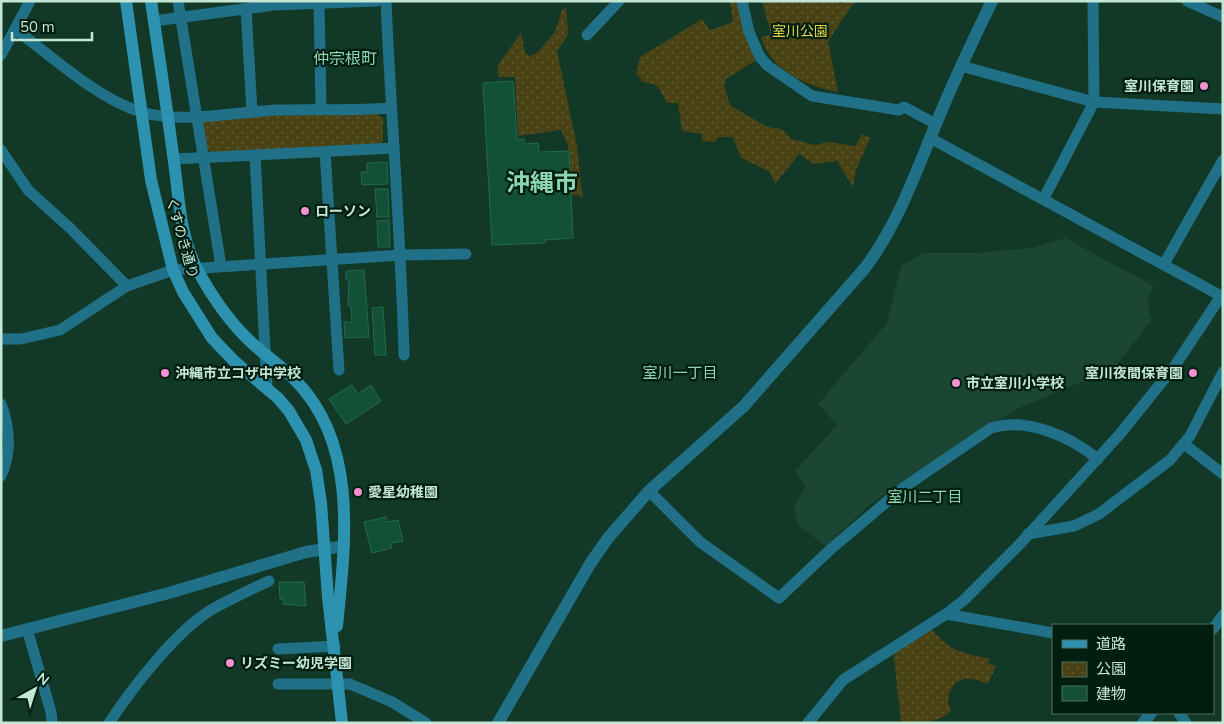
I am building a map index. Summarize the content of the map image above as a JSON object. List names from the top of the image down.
{
  "streets": {
    "main road": ["くすのき通り"]
  },
  "districts": [
    "仲宗根町",
    "沖縄市",
    "室川一丁目",
    "室川二丁目"
  ],
  "parks": ["室川公園"],
  "places": [
    "室川保育園",
    "ローソン",
    "沖縄市立コザ中学校",
    "室川夜間保育園",
    "市立室川小学校",
    "愛星幼稚園",
    "リズミー幼児学園"
  ],
  "legend": ["道路", "公園", "建物"],
  "scale_bar": "50 m",
  "north": "top right"
}
